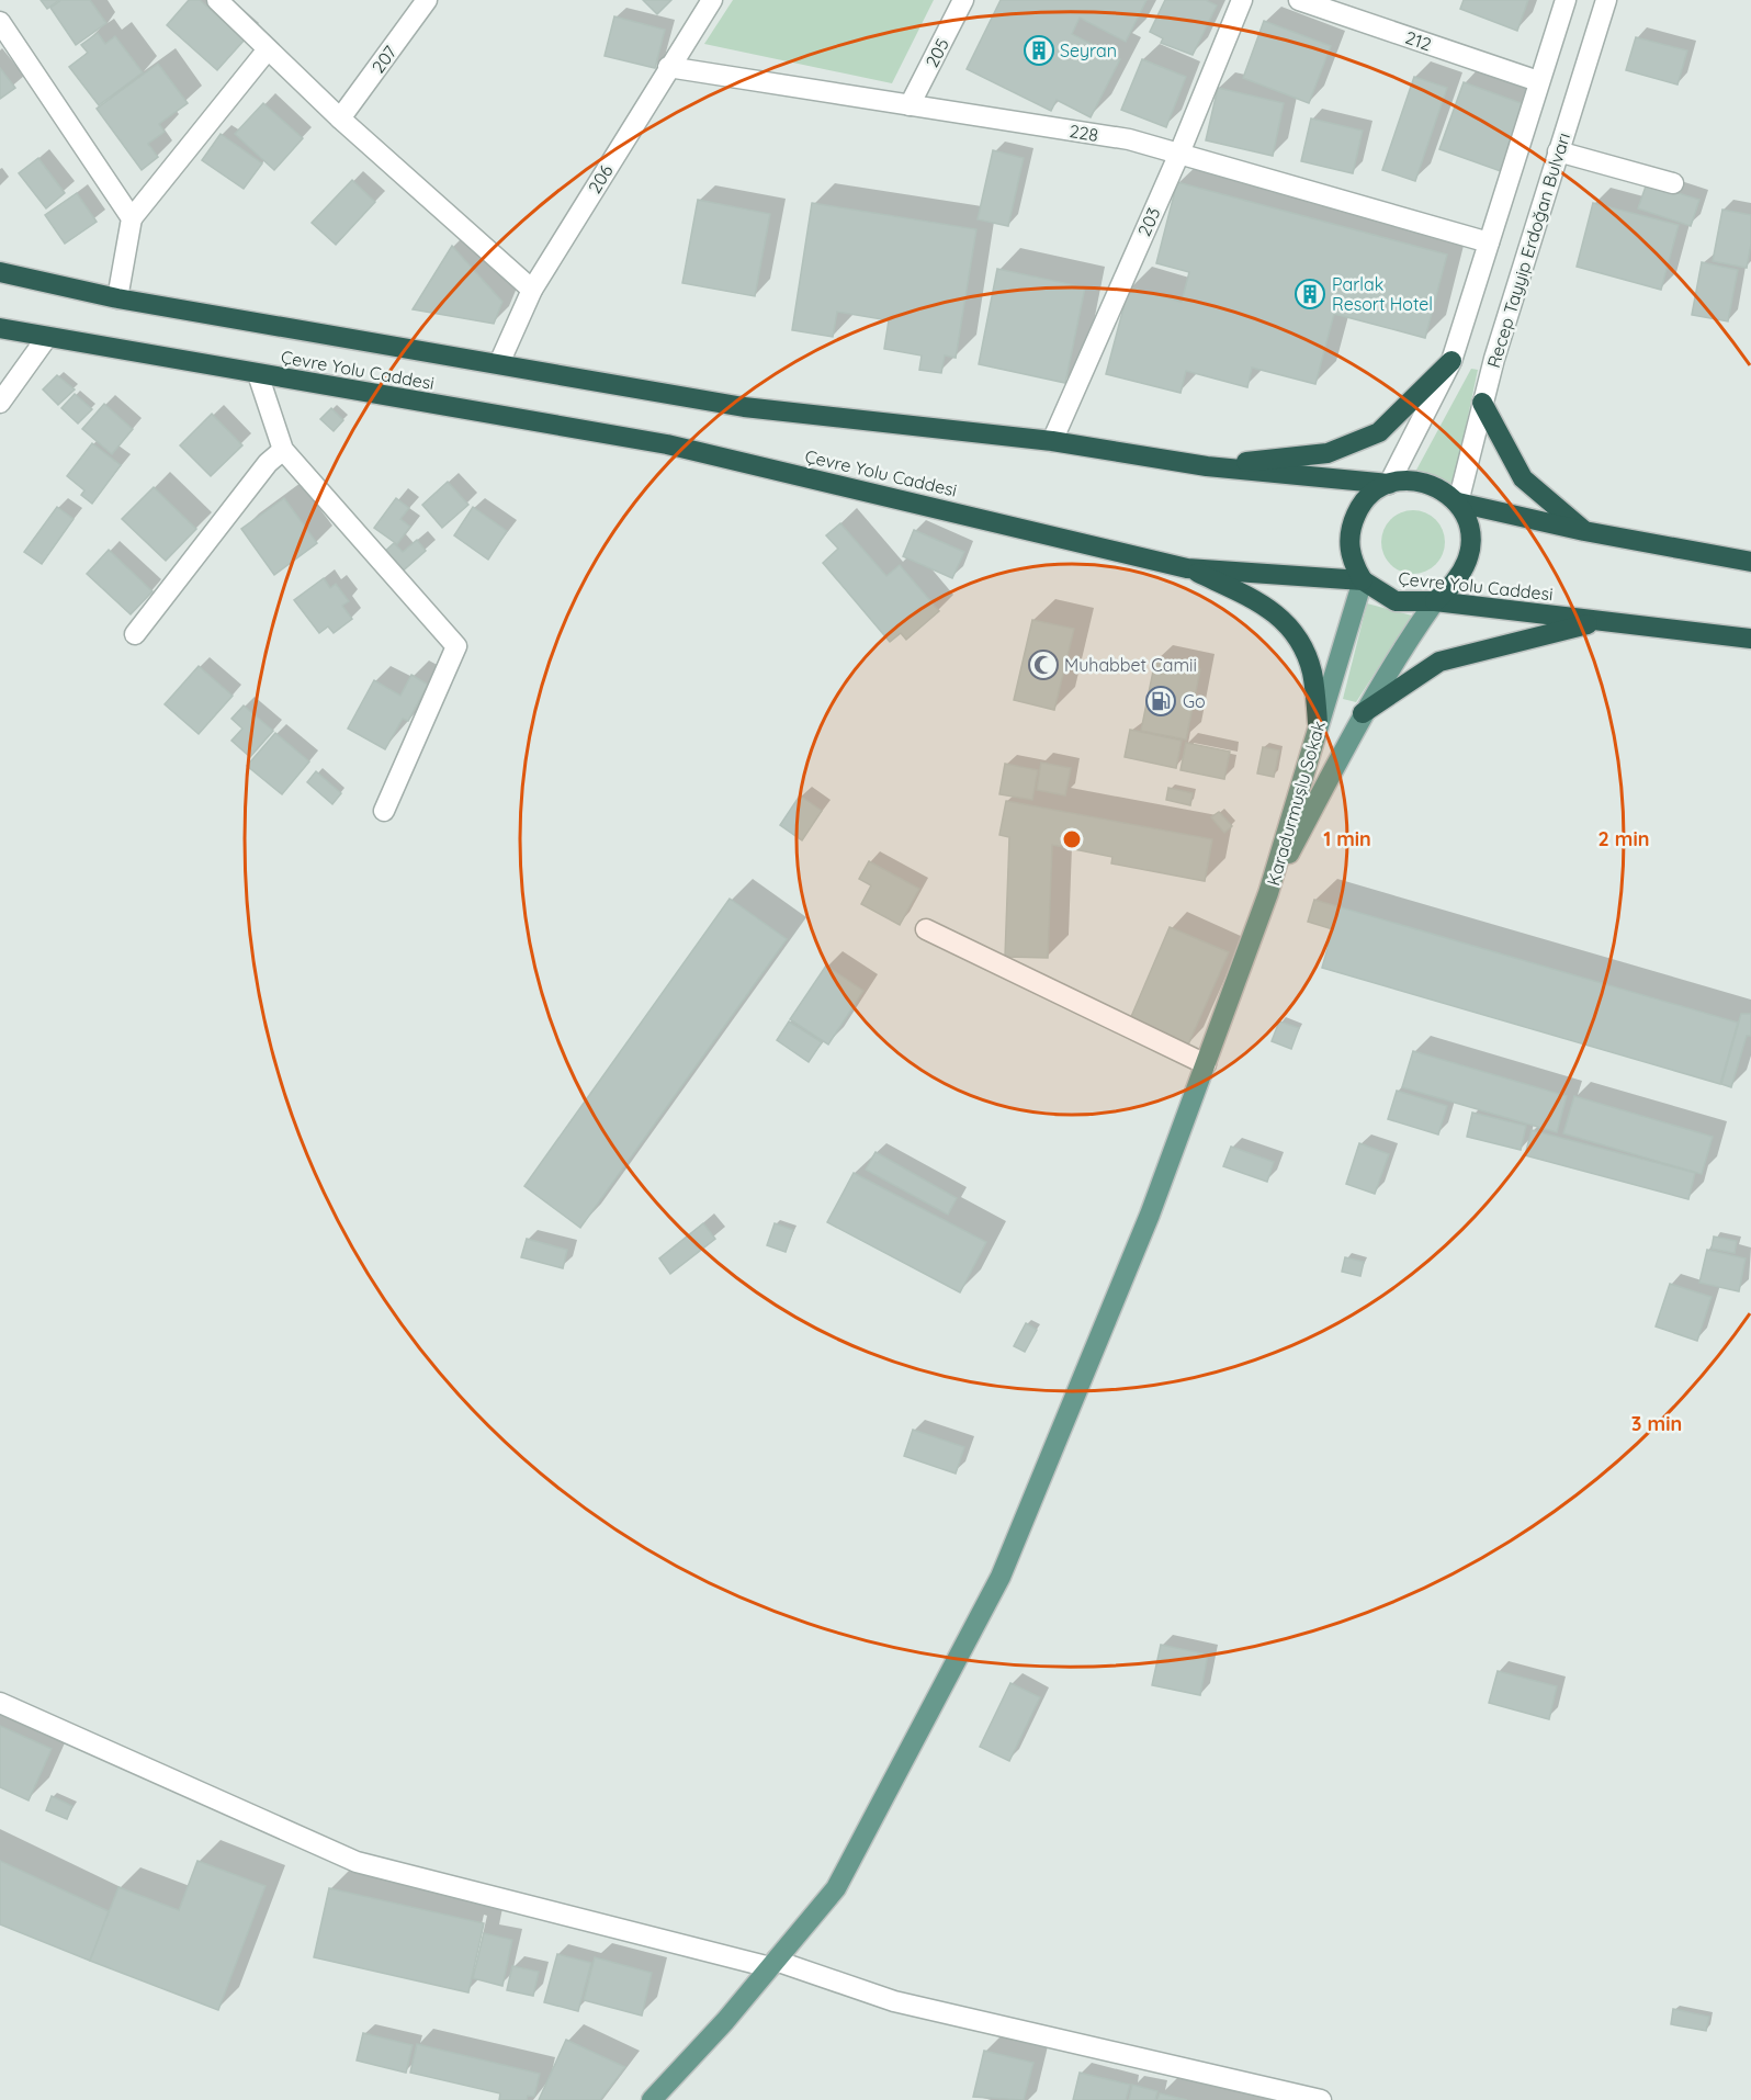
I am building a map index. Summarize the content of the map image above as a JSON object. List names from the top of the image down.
{
  "streets": {
    "highway": ["Çevre Yolu Caddesi"],
    "main road": ["Karadurmuşlu Sokak"],
    "street": [
      "212",
      "205",
      "207",
      "228",
      "206",
      "203",
      "Recep Tayyip Erdoğan Bulvarı"
    ]
  },
  "crossings": [
    ["205", "228"],
    ["228", "206"],
    ["228", "203"],
    ["206", "Çevre Yolu Caddesi"],
    ["203", "Çevre Yolu Caddesi"],
    ["Recep Tayyip Erdoğan Bulvarı", "Çevre Yolu Caddesi"],
    ["Recep Tayyip Erdoğan Bulvarı", "Karadurmuşlu Sokak"],
    ["Çevre Yolu Caddesi", "Karadurmuşlu Sokak"]
  ],
  "places": {
    "building": ["Seyran", "Parlak Resort Hotel"],
    "mosque": ["Muhabbet Camii"],
    "fuel station": ["Go"]
  },
  "rings": ["1 min", "2 min", "3 min"]
}
